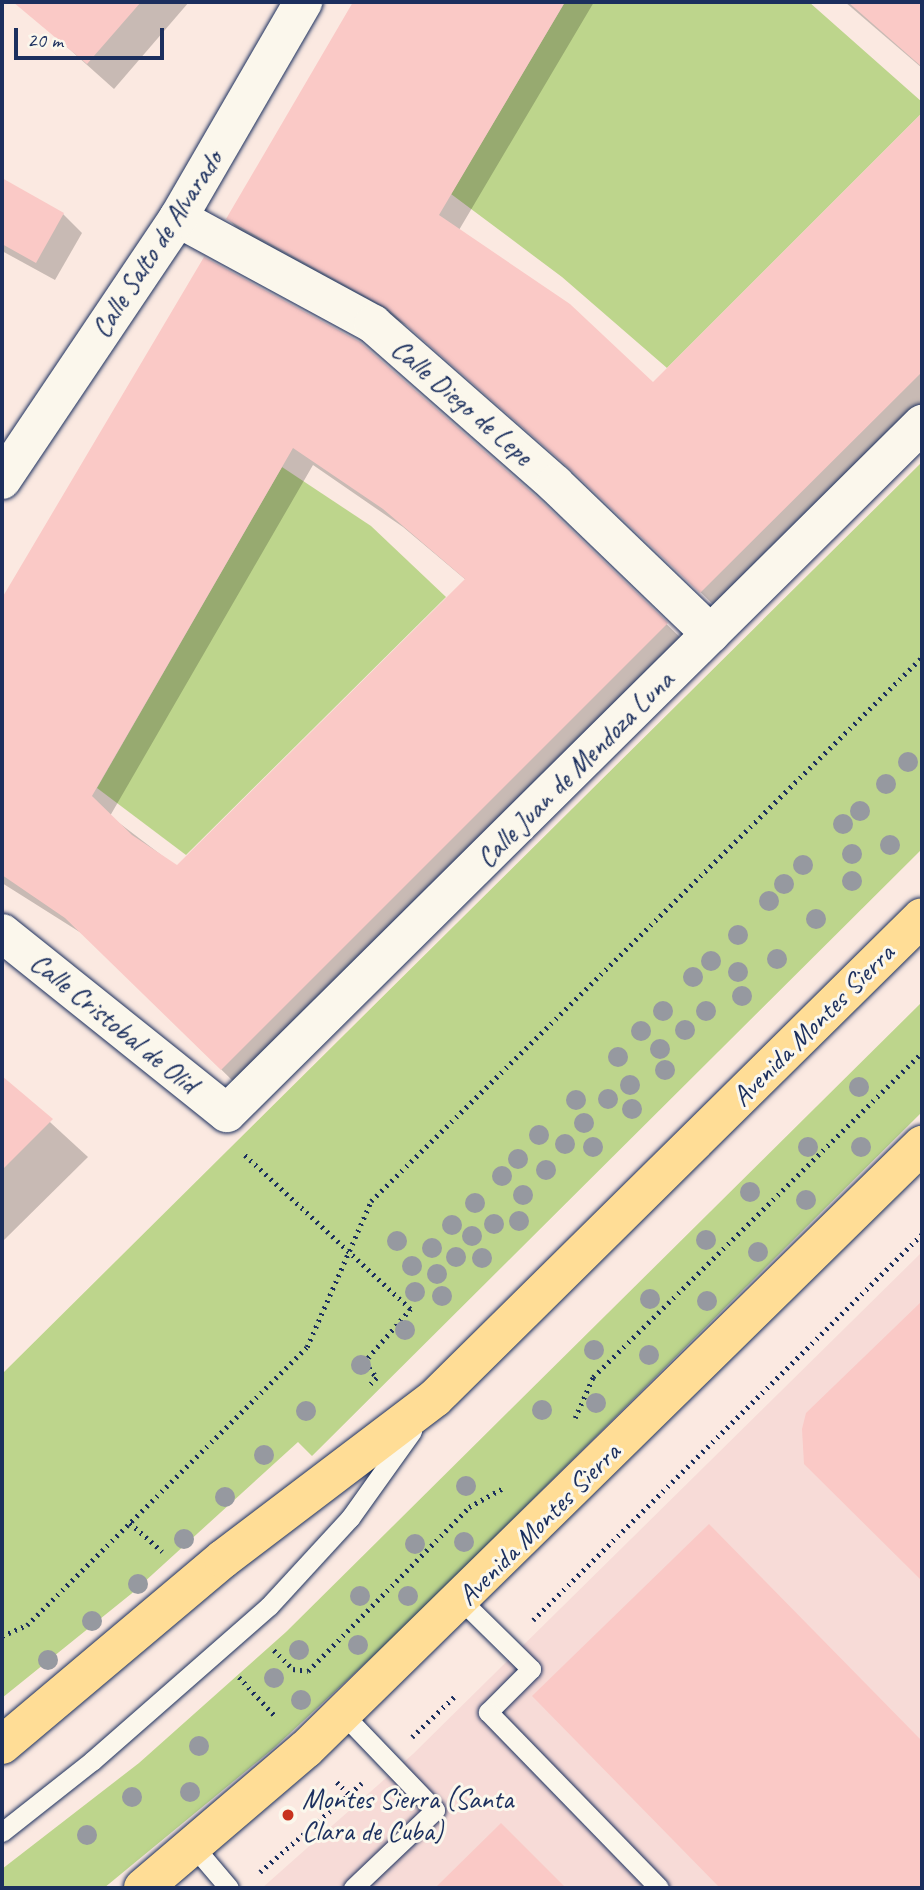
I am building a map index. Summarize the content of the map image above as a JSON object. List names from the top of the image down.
{
  "streets": {
    "main road": ["Avenida Montes Sierra"],
    "street": [
      "Calle Salto de Alvarado",
      "Calle Diego de Lepe",
      "Calle Juan de Mendoza Luna",
      "Calle Cristobal de Olid"
    ]
  },
  "crossings": [
    ["Calle Salto de Alvarado", "Calle Diego de Lepe"],
    ["Calle Diego de Lepe", "Calle Juan de Mendoza Luna"],
    ["Calle Juan de Mendoza Luna", "Calle Cristobal de Olid"]
  ],
  "places": ["Montes Sierra (Santa Clara de Cuba)"],
  "scale_bar": "20 m"
}
